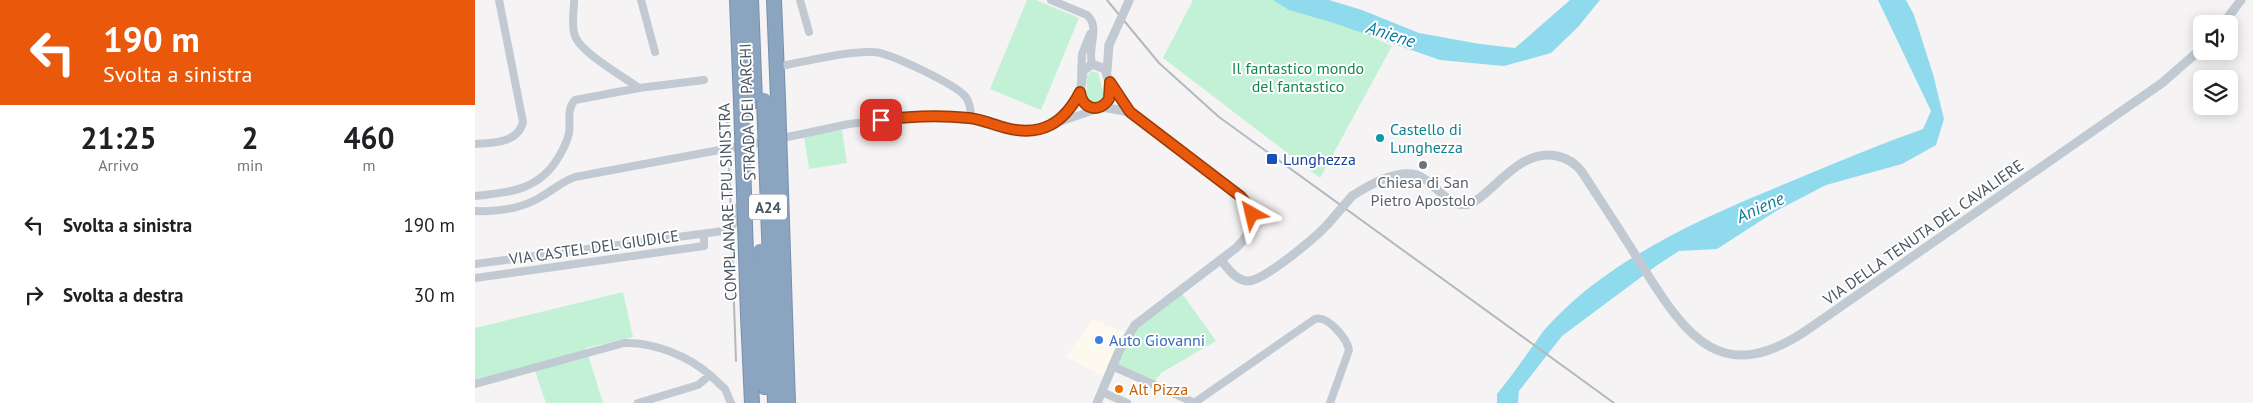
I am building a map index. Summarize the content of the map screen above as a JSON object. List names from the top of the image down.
{
  "streets": {
    "highway": ["STRADA DEI PARCHI", "COMPLANARE TPU SINISTRA", "A24"],
    "street": ["VIA DELLA TENUTA DEL CAVALIERE", "VIA CASTEL DEL GIUDICE"]
  },
  "crossings": [
    ["STRADA DEI PARCHI", "COMPLANARE TPU SINISTRA"]
  ],
  "water": ["Aniene"],
  "parks": ["Il fantastico mondo del fantastico"],
  "places": {
    "other": [
      "Castello di Lunghezza",
      "Chiesa di San Pietro Apostolo",
      "Auto Giovanni",
      "Alt Pizza"
    ],
    "transit": ["Lunghezza"]
  },
  "page": {
    "turn": ["190 m", "Svolta a sinistra"],
    "eta": [
      "21:25",
      "Arrivo",
      "2",
      "min",
      "460",
      "m"
    ],
    "list": [
      {
        "name": "Svolta a sinistra",
        "value": "190 m"
      },
      {
        "name": "Svolta a destra",
        "value": "30 m"
      }
    ]
  }
}
